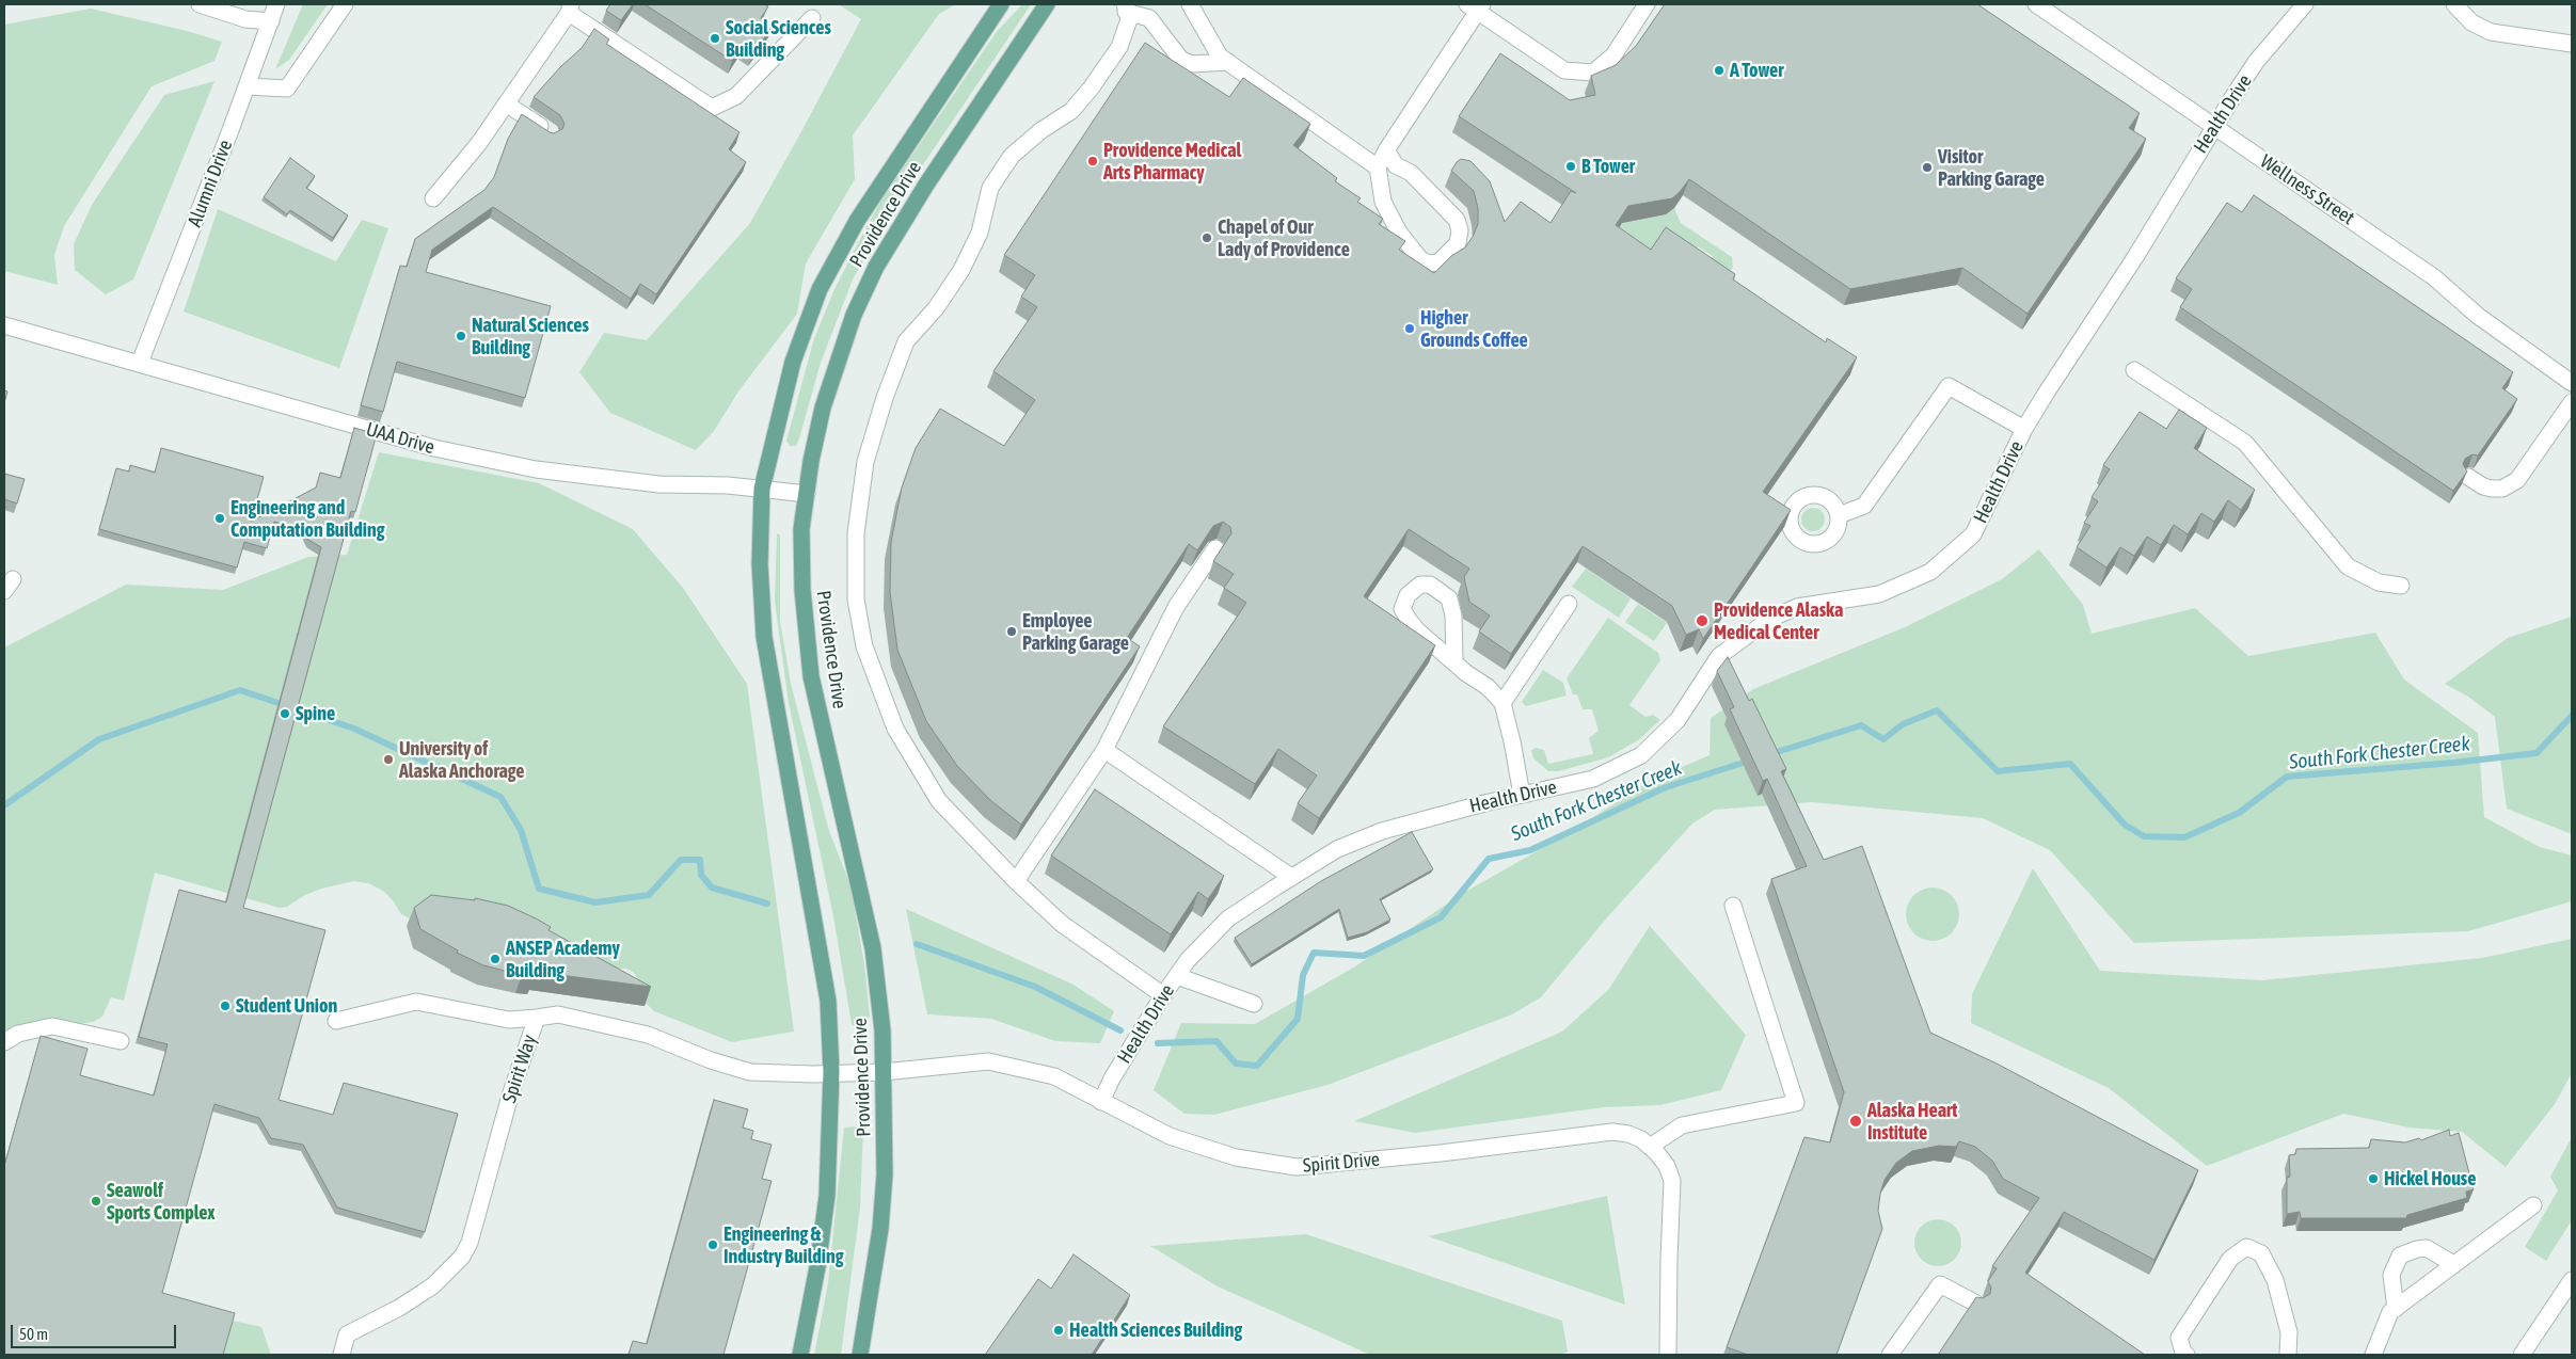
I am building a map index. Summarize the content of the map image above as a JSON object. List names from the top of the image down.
{
  "streets": {
    "main road": ["Providence Drive"],
    "street": [
      "Health Drive",
      "Alumni Drive",
      "Wellness Street",
      "UAA Drive",
      "Spirit Way",
      "Spirit Drive"
    ]
  },
  "crossings": [
    ["Health Drive", "Wellness Street"],
    ["Health Drive", "Spirit Drive"],
    ["Alumni Drive", "UAA Drive"],
    ["Providence Drive", "UAA Drive"],
    ["Providence Drive", "Spirit Way"],
    ["Providence Drive", "Spirit Drive"],
    ["Spirit Way", "Spirit Drive"]
  ],
  "water": ["South Fork Chester Creek"],
  "places": [
    "Social Sciences Building",
    "A Tower",
    "Providence Medical Arts Pharmacy",
    "B Tower",
    "Visitor Parking Garage",
    "Chapel of Our Lady of Providence",
    "Higher Grounds Coffee",
    "Natural Sciences Building",
    "Engineering and Computation Building",
    "Providence Alaska Medical Center",
    "Employee Parking Garage",
    "Spine",
    "University of Alaska Anchorage",
    "ANSEP Academy Building",
    "Student Union",
    "Alaska Heart Institute",
    "Hickel House",
    "Seawolf Sports Complex",
    "Engineering & Industry Building",
    "Health Sciences Building"
  ],
  "scale_bar": "50 m"
}
